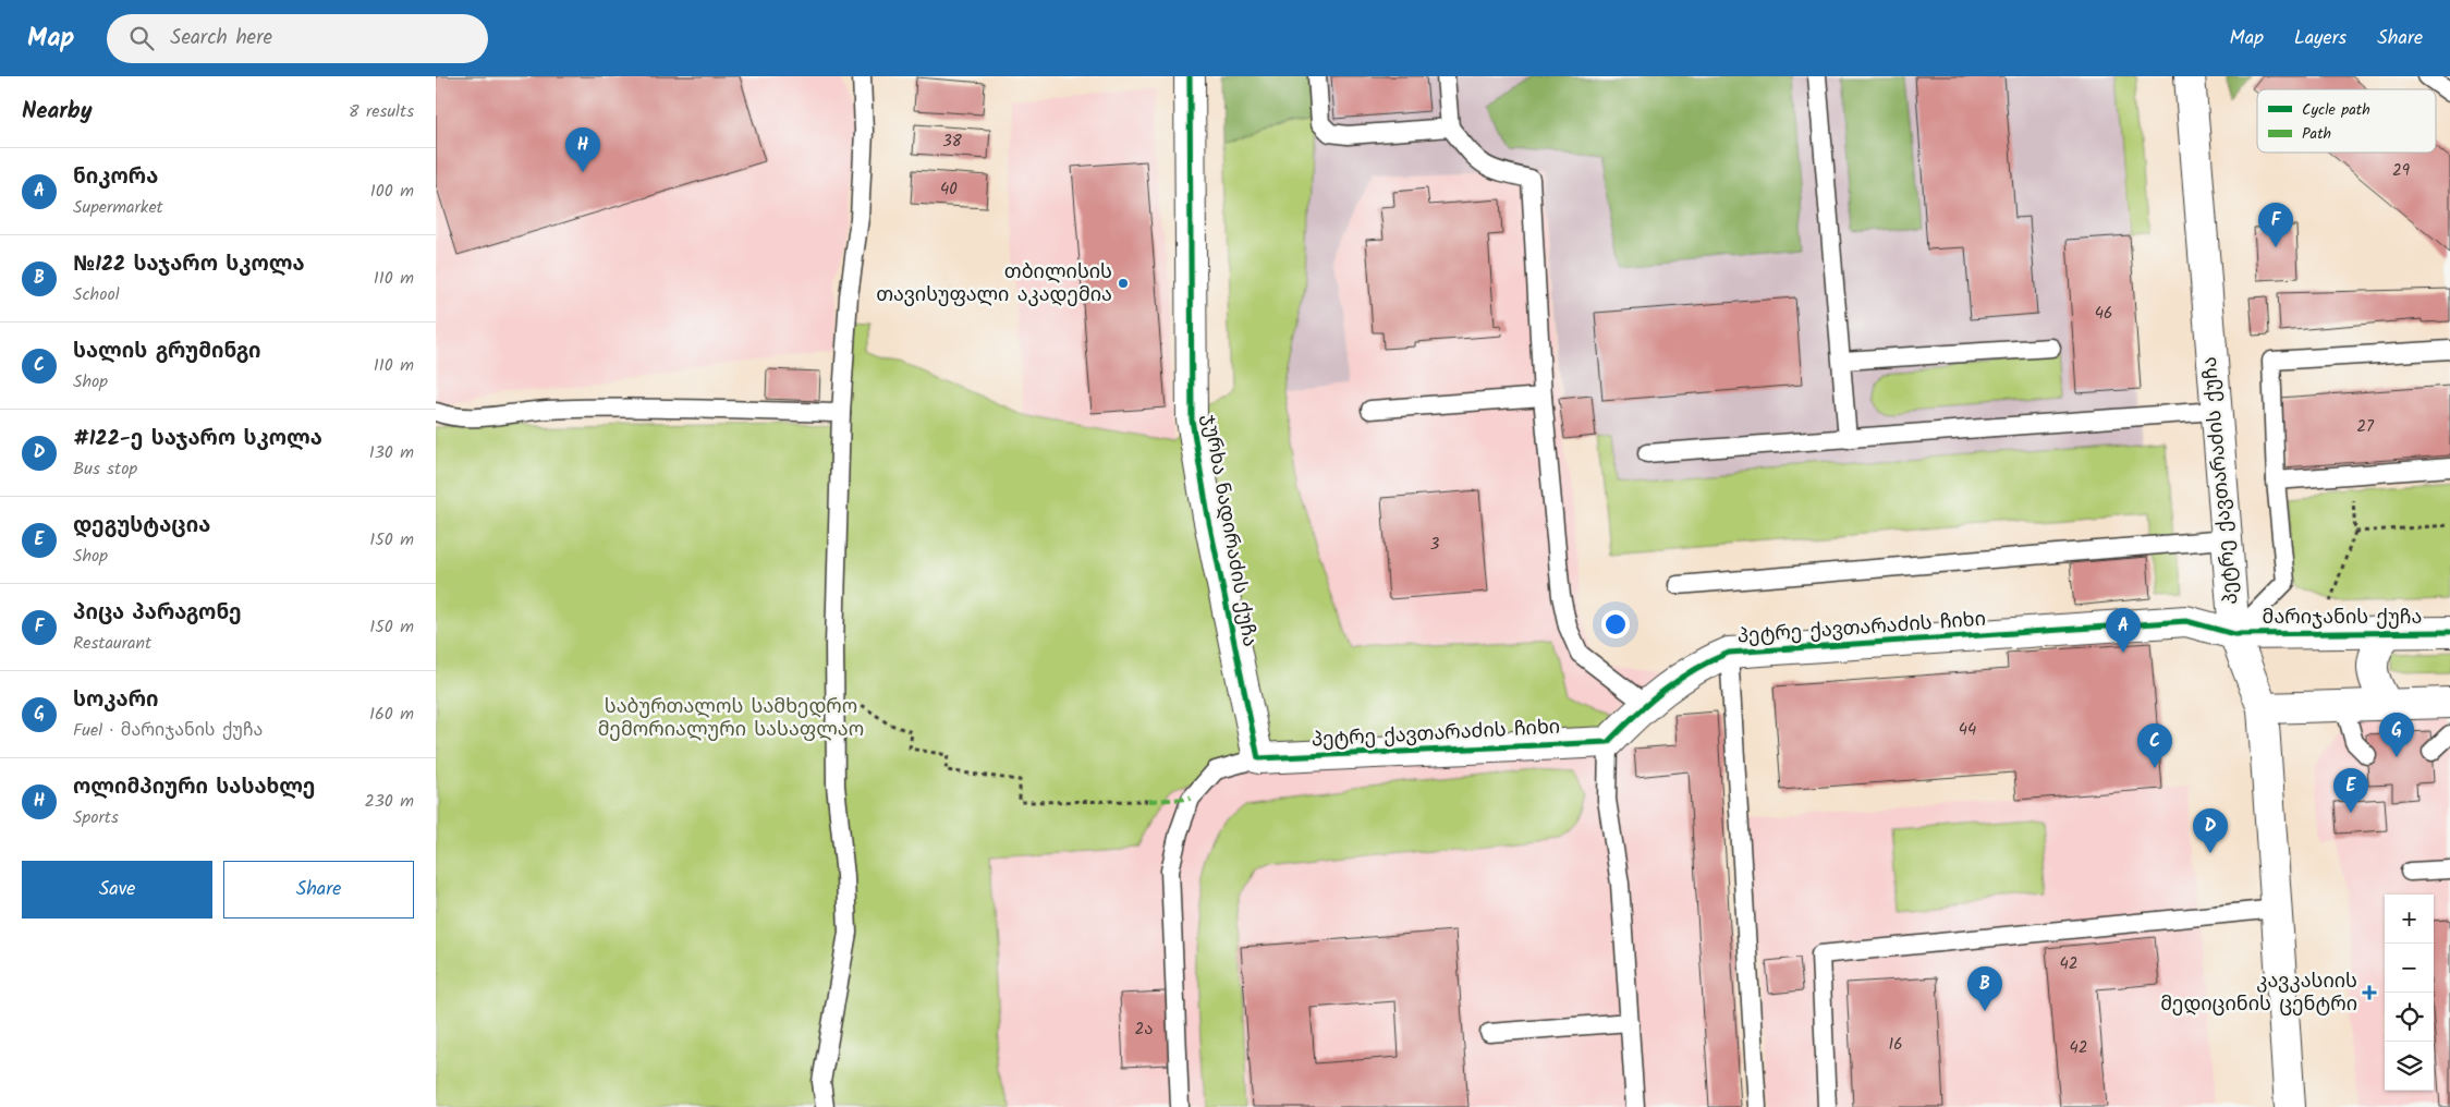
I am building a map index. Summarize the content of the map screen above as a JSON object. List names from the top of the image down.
{
  "streets": {
    "street": [
      "პეტრე ქავთარაძის ქუჩა",
      "ჯურხა ნადირაძის ქუჩა",
      "მარიჯანის ქუჩა",
      "პეტრე ქავთარაძის ჩიხი"
    ]
  },
  "crossings": [
    ["პეტრე ქავთარაძის ქუჩა", "მარიჯანის ქუჩა"],
    ["პეტრე ქავთარაძის ქუჩა", "პეტრე ქავთარაძის ჩიხი"],
    ["ჯურხა ნადირაძის ქუჩა", "პეტრე ქავთარაძის ჩიხი"],
    ["მარიჯანის ქუჩა", "პეტრე ქავთარაძის ჩიხი"]
  ],
  "parks": ["საბურთალოს სამხედრო მემორიალური სასაფლაო"],
  "places": {
    "other": ["თბილისის თავისუფალი აკადემია"],
    "health": ["კავკასიის მედიცინის ცენტრი"]
  },
  "house_numbers": [
    "38",
    "29",
    "40",
    "46",
    "27",
    "3",
    "44",
    "42",
    "2ა",
    "16",
    "42"
  ],
  "legend": ["Cycle path", "Path"],
  "page": {
    "header": "Map",
    "search": "Search here",
    "nav": ["Map", "Layers", "Share"],
    "heading": ["Nearby", "8 results"],
    "pins": [
      "H",
      "F",
      "A",
      "G",
      "C",
      "E",
      "D",
      "B"
    ],
    "list": [
      {
        "mark": "A",
        "name": "ნიკორა",
        "note": "Supermarket",
        "value": "100 m"
      },
      {
        "mark": "B",
        "name": "№122 საჯარო სკოლა",
        "note": "School",
        "value": "110 m"
      },
      {
        "mark": "C",
        "name": "სალის გრუმინგი",
        "note": "Shop",
        "value": "110 m"
      },
      {
        "mark": "D",
        "name": "#122-ე საჯარო სკოლა",
        "note": "Bus stop",
        "value": "130 m"
      },
      {
        "mark": "E",
        "name": "დეგუსტაცია",
        "note": "Shop",
        "value": "150 m"
      },
      {
        "mark": "F",
        "name": "პიცა პარაგონე",
        "note": "Restaurant",
        "value": "150 m"
      },
      {
        "mark": "G",
        "name": "სოკარი",
        "note": "Fuel · მარიჯანის ქუჩა",
        "value": "160 m"
      },
      {
        "mark": "H",
        "name": "ოლიმპიური სასახლე",
        "note": "Sports",
        "value": "230 m"
      }
    ],
    "buttons": ["Save", "Share"],
    "map_buttons": ["+", "−"]
  }
}
